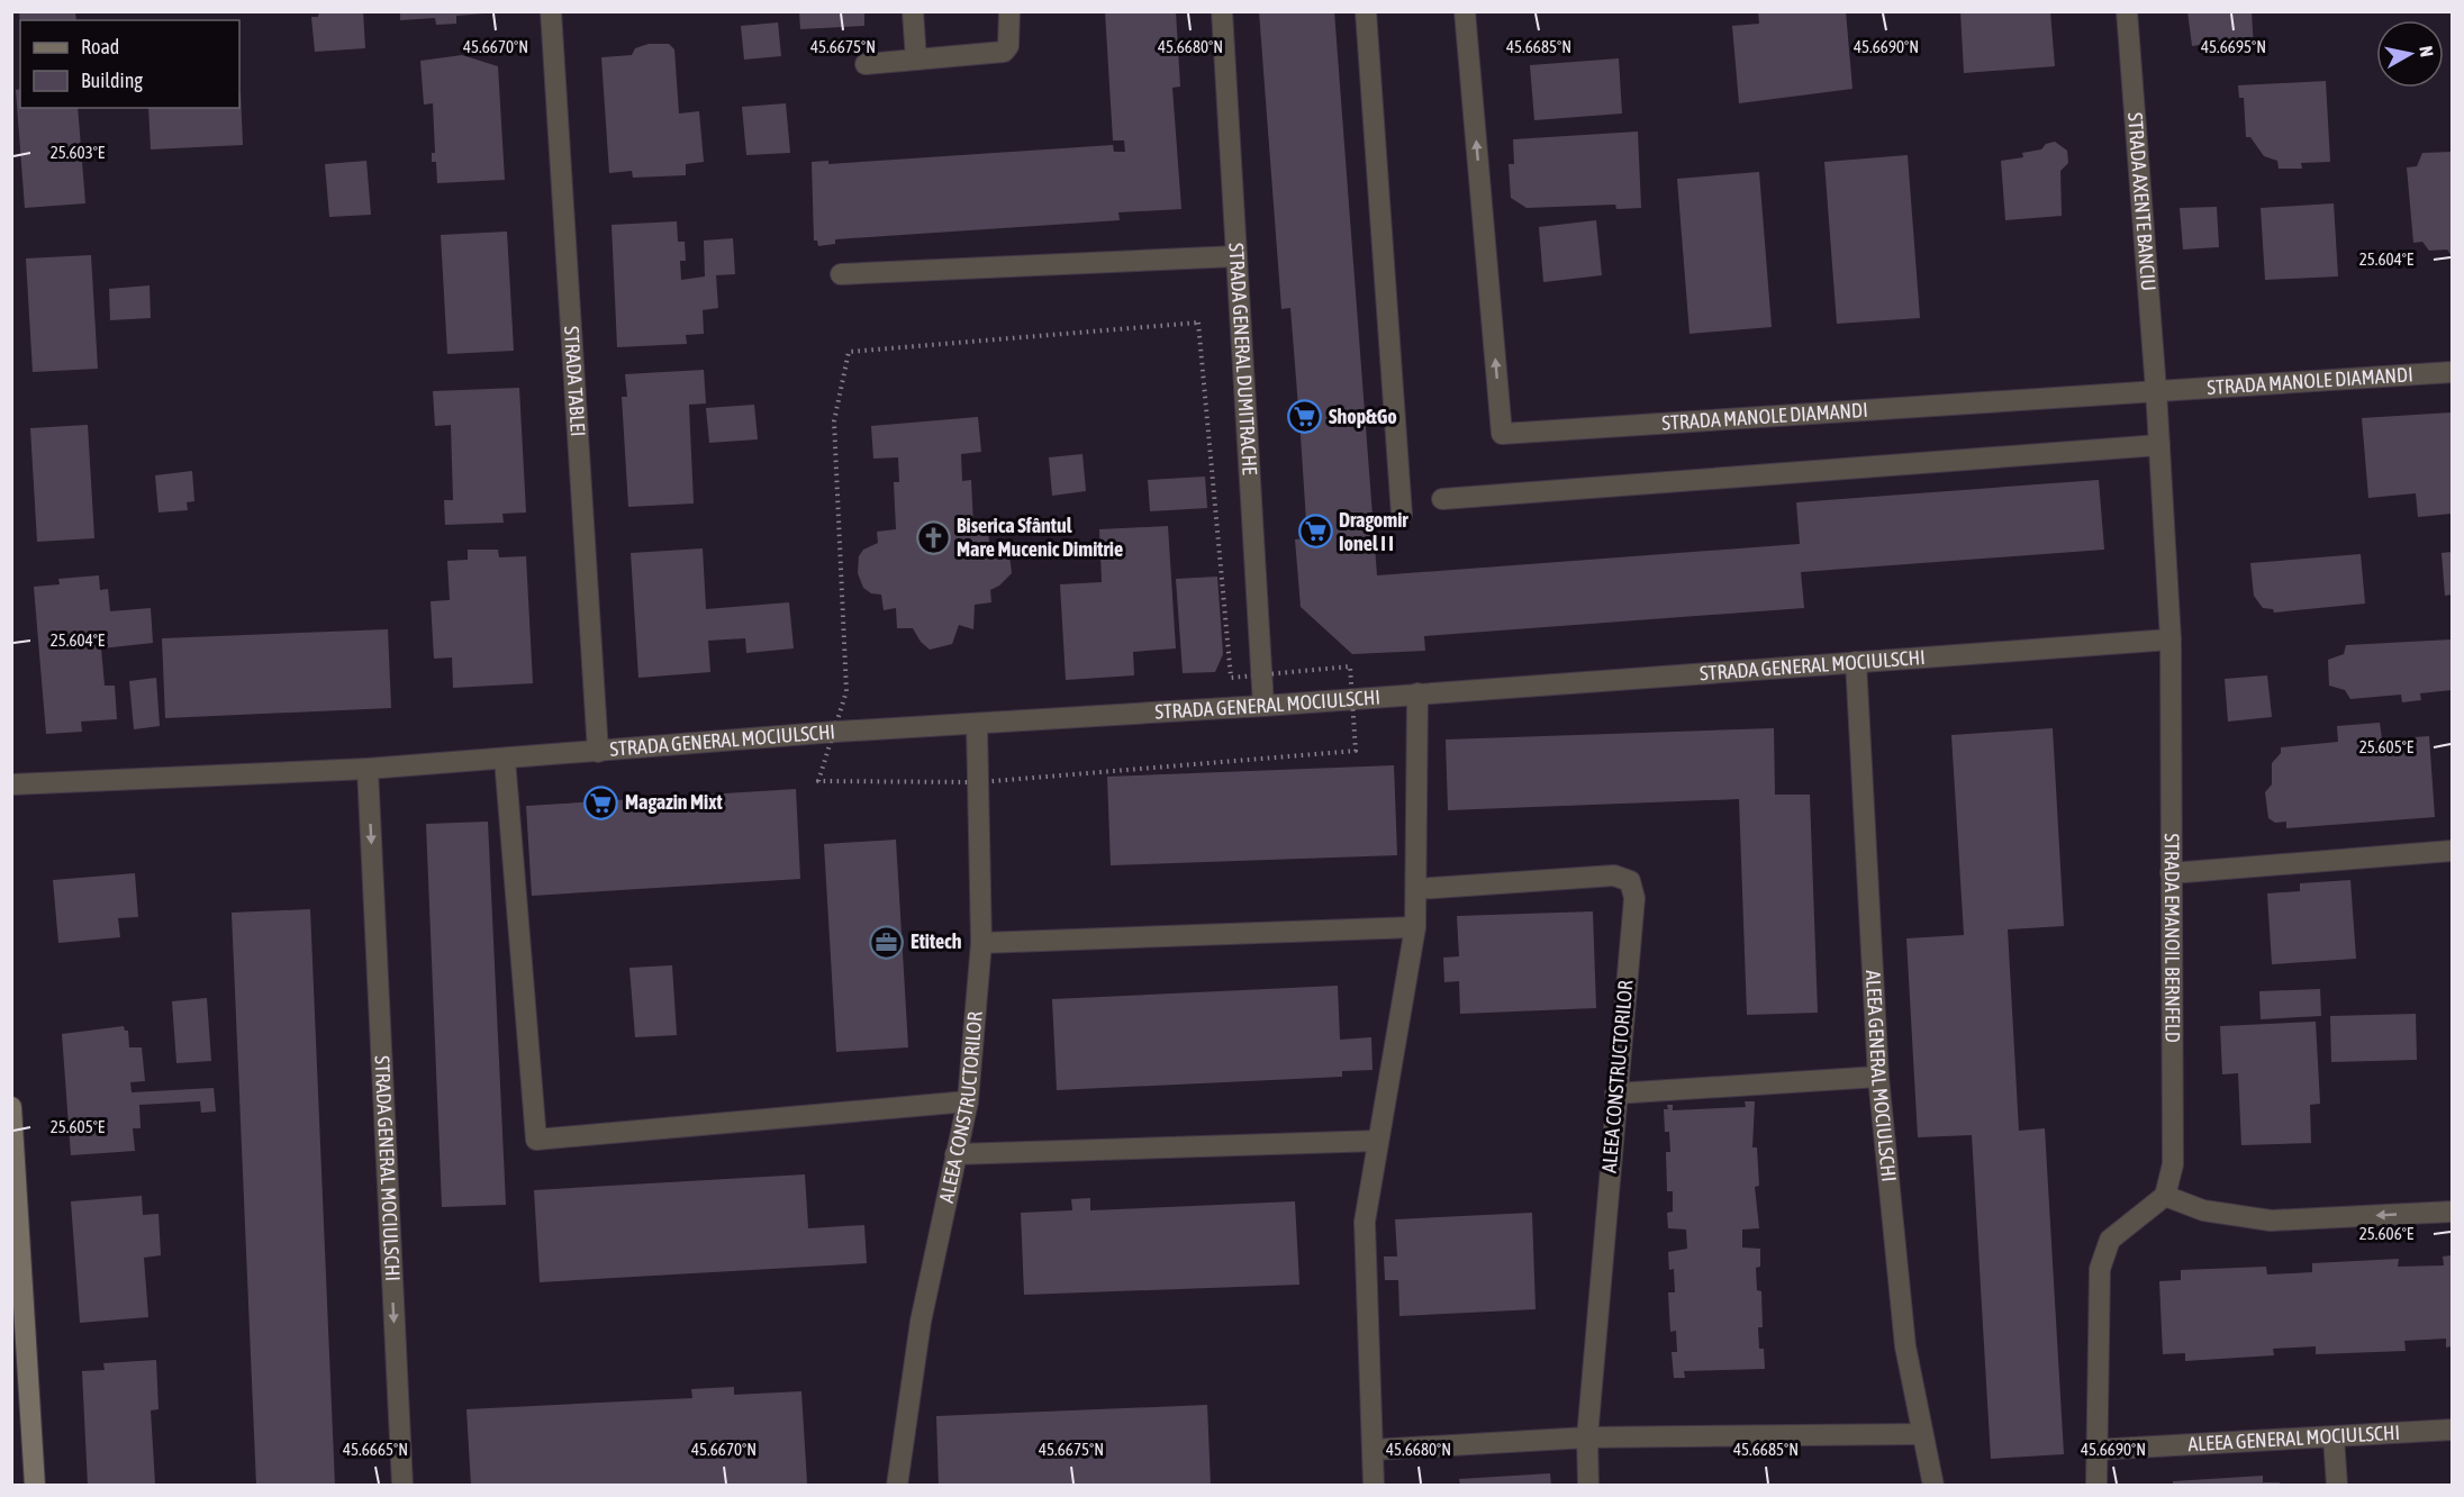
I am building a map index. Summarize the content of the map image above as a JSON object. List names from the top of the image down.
{
  "streets": {
    "street": [
      "STRADA AXENTE BANCIU",
      "STRADA GENERAL DUMITRACHE",
      "STRADA MANOLE DIAMANDI",
      "STRADA TABLEI",
      "STRADA GENERAL MOCIULSCHI",
      "STRADA EMANOIL BERNFELD",
      "ALEEA GENERAL MOCIULSCHI",
      "ALEEA CONSTRUCTORILOR"
    ]
  },
  "crossings": [
    ["STRADA AXENTE BANCIU", "STRADA MANOLE DIAMANDI"],
    ["STRADA AXENTE BANCIU", "STRADA EMANOIL BERNFELD"],
    ["STRADA GENERAL DUMITRACHE", "STRADA GENERAL MOCIULSCHI"],
    ["STRADA MANOLE DIAMANDI", "STRADA EMANOIL BERNFELD"],
    ["STRADA TABLEI", "STRADA GENERAL MOCIULSCHI"],
    ["STRADA GENERAL MOCIULSCHI", "STRADA EMANOIL BERNFELD"],
    ["STRADA GENERAL MOCIULSCHI", "ALEEA GENERAL MOCIULSCHI"],
    ["STRADA GENERAL MOCIULSCHI", "ALEEA CONSTRUCTORILOR"]
  ],
  "places": {
    "supermarket": ["Shop&Go", "Dragomir Ionel I I", "Magazin Mixt"],
    "church": ["Biserica Sfântul Mare Mucenic Dimitrie"],
    "office": ["Etitech"]
  },
  "legend": ["Road", "Building"],
  "north": "right",
  "coordinates": [
    "45.6680°N",
    "45.6695°N",
    "45.6670°N",
    "45.6675°N",
    "45.6685°N",
    "45.6690°N",
    "25.603°E",
    "25.604°E",
    "25.605°E",
    "25.606°E",
    "45.6665°N"
  ]
}
